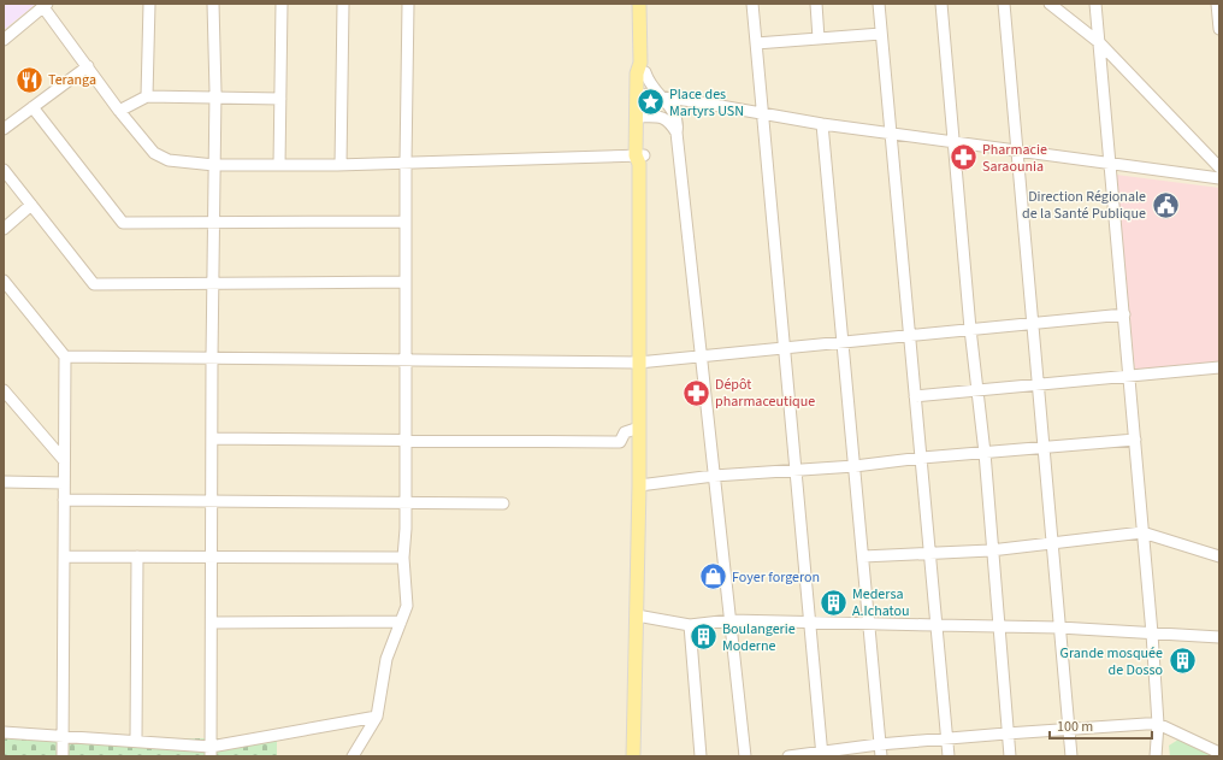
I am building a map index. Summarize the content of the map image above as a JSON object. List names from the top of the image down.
{
  "places": {
    "restaurant": ["Teranga"],
    "place": ["Place des Martyrs USN"],
    "pharmacy": ["Pharmacie Saraounia", "Dépôt pharmaceutique"],
    "public building": ["Direction Régionale de la Santé Publique"],
    "shop": ["Foyer forgeron"],
    "building": ["Medersa A.Ichatou", "Boulangerie Moderne", "Grande mosquée de Dosso"]
  },
  "scale_bar": "100 m"
}
